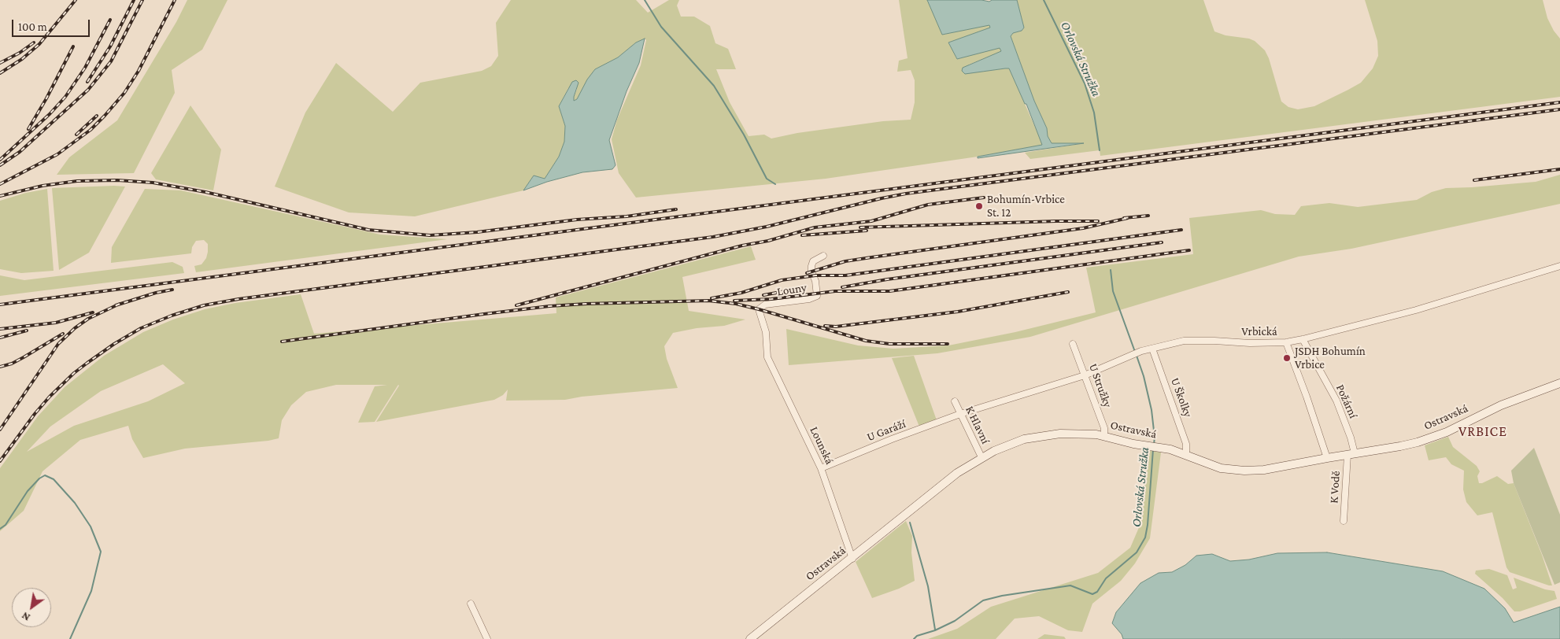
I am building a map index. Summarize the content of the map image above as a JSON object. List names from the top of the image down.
{
  "streets": {
    "main road": ["Ostravská"],
    "street": [
      "Louny",
      "Vrbická",
      "U Stružky",
      "U Školky",
      "Požární",
      "K Hlavní",
      "U Garáží",
      "Lounská",
      "K Vodě"
    ]
  },
  "crossings": [
    ["Louny", "Lounská"],
    ["Vrbická", "U Stružky"],
    ["Vrbická", "U Školky"],
    ["Vrbická", "Požární"],
    ["Vrbická", "K Hlavní"],
    ["Vrbická", "U Garáží"],
    ["U Stružky", "Ostravská"],
    ["U Školky", "Ostravská"],
    ["Požární", "Ostravská"],
    ["Požární", "K Vodě"],
    ["Ostravská", "K Hlavní"],
    ["Ostravská", "Lounská"],
    ["Ostravská", "K Vodě"],
    ["K Hlavní", "U Garáží"],
    ["U Garáží", "Lounská"]
  ],
  "districts": ["VRBICE"],
  "water": ["Orlovská Stružka"],
  "places": ["Bohumín-Vrbice St. 12", "JSDH Bohumín Vrbice"],
  "scale_bar": "100 m",
  "north": "bottom left"
}
